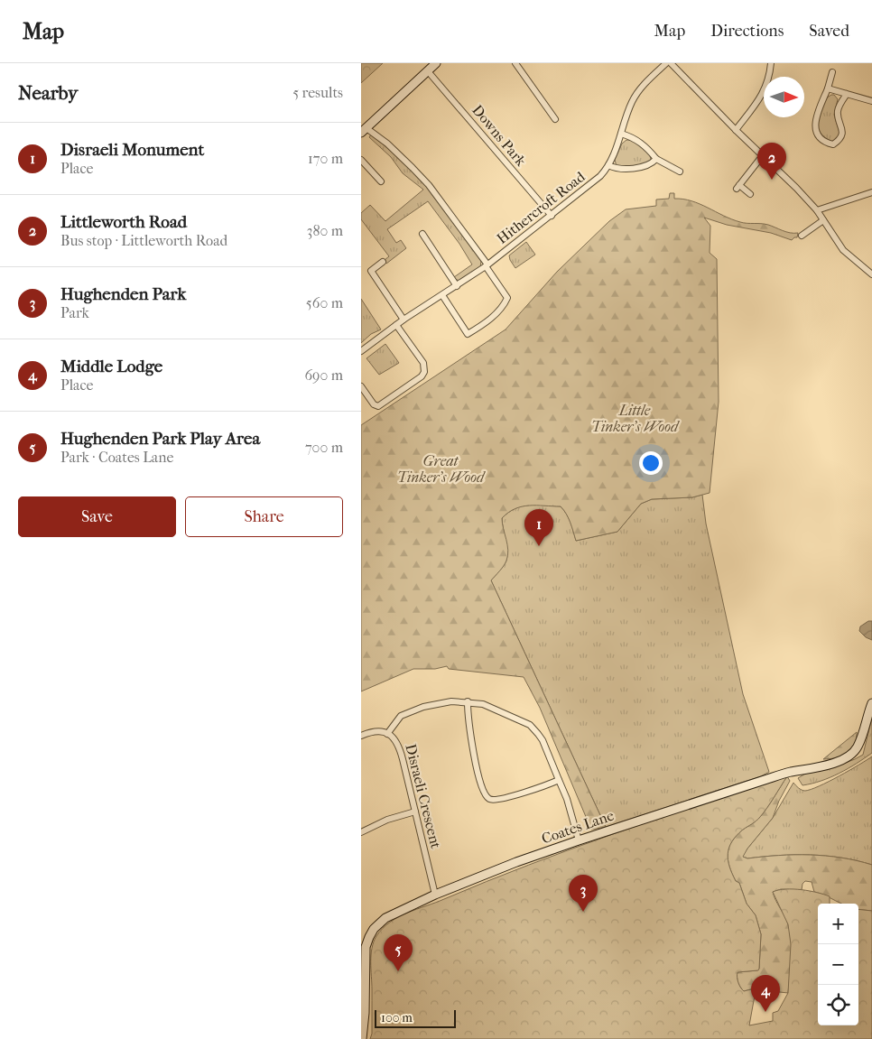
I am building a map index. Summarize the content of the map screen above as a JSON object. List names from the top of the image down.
{
  "streets": {
    "street": [
      "Downs Park",
      "Hithercroft Road",
      "Disraeli Crescent",
      "Coates Lane"
    ]
  },
  "crossings": [
    ["Downs Park", "Hithercroft Road"],
    ["Disraeli Crescent", "Coates Lane"]
  ],
  "parks": ["Little Tinker's Wood", "Great Tinker's Wood"],
  "scale_bar": "100 m",
  "north": "right",
  "page": {
    "header": "Map",
    "nav": ["Map", "Directions", "Saved"],
    "heading": ["Nearby", "5 results"],
    "list": [
      {
        "mark": "1",
        "name": "Disraeli Monument",
        "note": "Place",
        "value": "170 m"
      },
      {
        "mark": "2",
        "name": "Littleworth Road",
        "note": "Bus stop · Littleworth Road",
        "value": "380 m"
      },
      {
        "mark": "3",
        "name": "Hughenden Park",
        "note": "Park",
        "value": "560 m"
      },
      {
        "mark": "4",
        "name": "Middle Lodge",
        "note": "Place",
        "value": "690 m"
      },
      {
        "mark": "5",
        "name": "Hughenden Park Play Area",
        "note": "Park · Coates Lane",
        "value": "700 m"
      }
    ],
    "pins": [
      "2",
      "1",
      "3",
      "5",
      "4"
    ],
    "buttons": ["Save", "Share"],
    "map_buttons": ["+", "−"],
    "scale": "100 m"
  }
}
